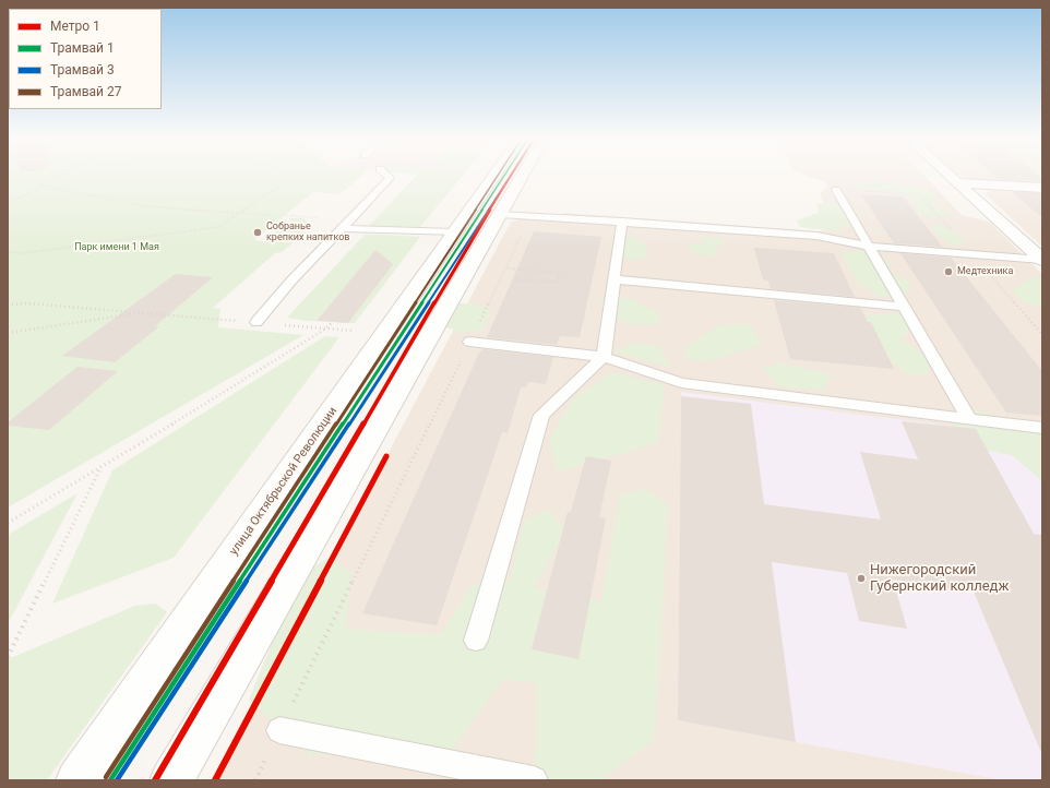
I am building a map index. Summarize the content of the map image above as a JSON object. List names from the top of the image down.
{
  "streets": {
    "main road": ["улица Октябрьской Революции"]
  },
  "parks": ["Парк имени 1 Мая"],
  "places": ["Собранье крепких напитков", "Медтехника", "Нижегородский Губернский колледж"],
  "lines": [
    "metro line 1",
    "tram line 1",
    "tram line 3",
    "tram line 27"
  ],
  "legend": [
    "Метро 1",
    "Трамвай 1",
    "Трамвай 3",
    "Трамвай 27"
  ]
}
